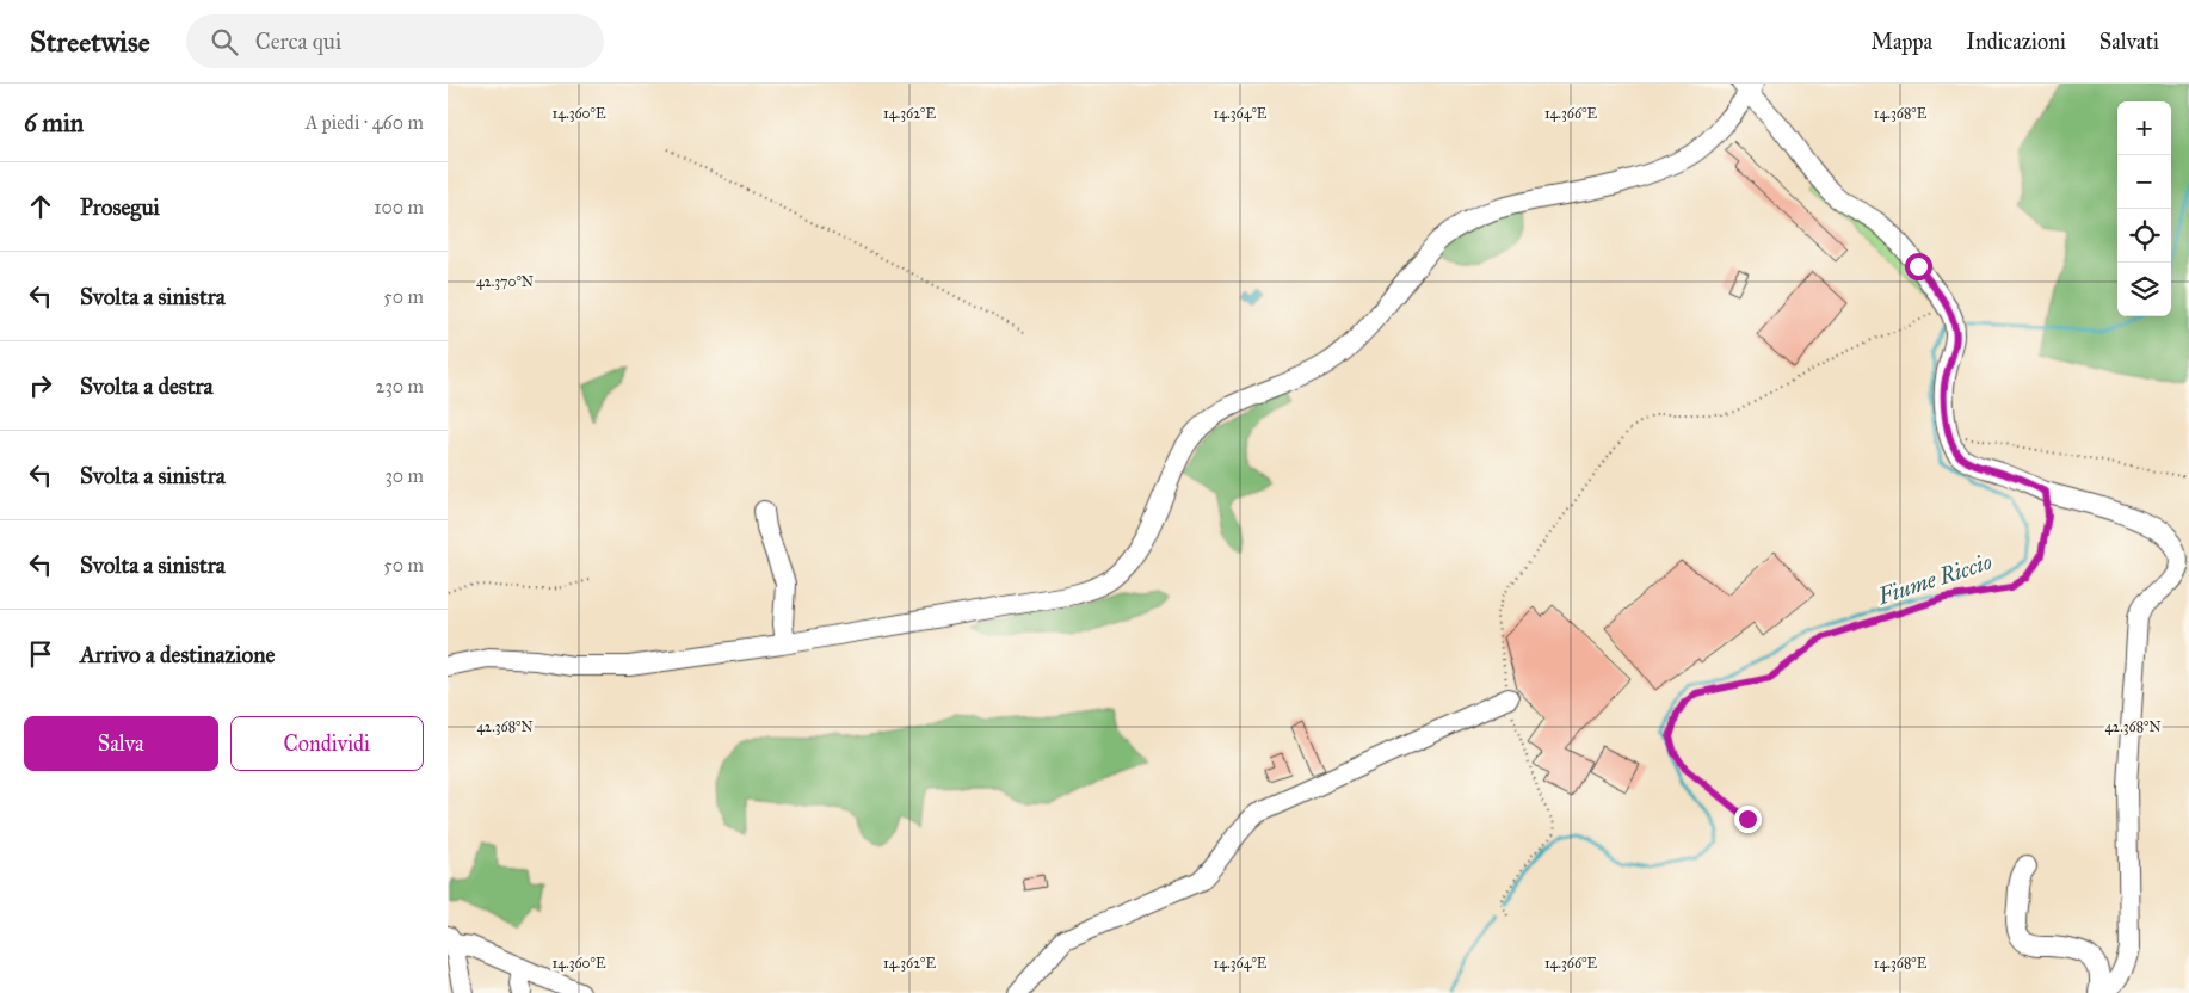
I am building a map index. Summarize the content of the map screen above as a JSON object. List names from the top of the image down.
{
  "water": ["Fiume Riccio"],
  "page": {
    "header": "Streetwise",
    "search": "Cerca qui",
    "nav": ["Mappa", "Indicazioni", "Salvati"],
    "heading": ["6 min", "A piedi · 460 m"],
    "map_buttons": ["+", "−"],
    "list": [
      ["Prosegui", "100 m"],
      ["Svolta a sinistra", "50 m"],
      ["Svolta a destra", "230 m"],
      ["Svolta a sinistra", "30 m"],
      ["Svolta a sinistra", "50 m"],
      "Arrivo a destinazione"
    ],
    "buttons": ["Salva", "Condividi"]
  },
  "coordinates": [
    "14.360°E",
    "14.362°E",
    "14.364°E",
    "14.366°E",
    "14.368°E",
    "42.370°N",
    "42.368°N"
  ]
}
